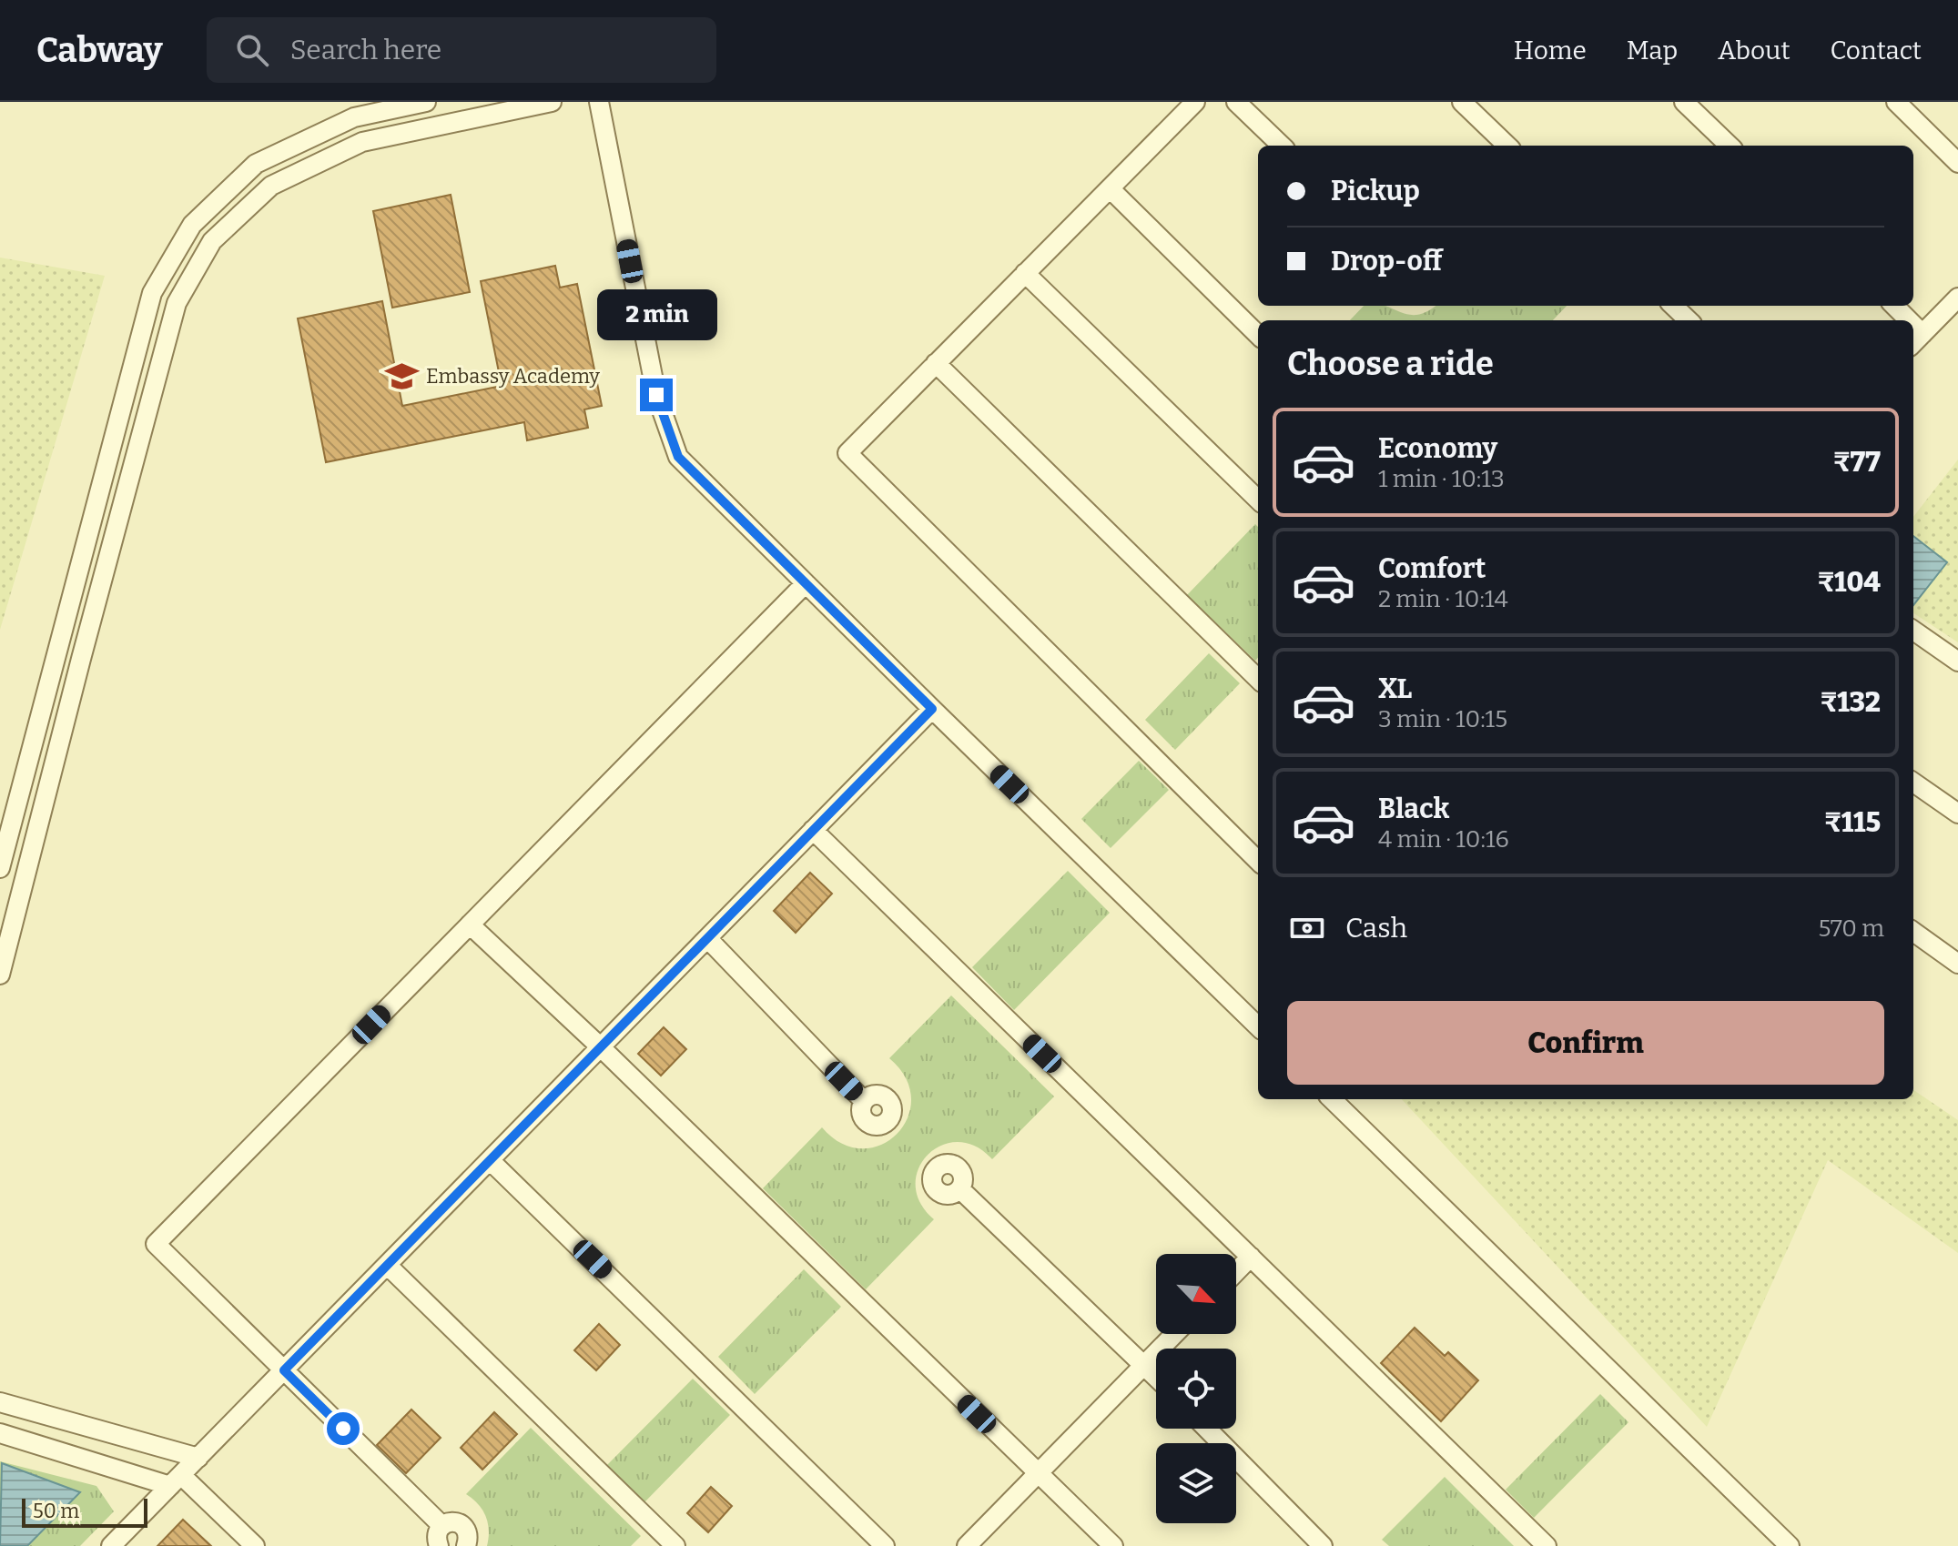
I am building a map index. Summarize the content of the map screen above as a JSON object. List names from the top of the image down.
{
  "places": {
    "school or university": ["Embassy Academy"]
  },
  "scale_bar": "50 m",
  "north": "bottom right",
  "page": {
    "header": "Cabway",
    "search": "Search here",
    "nav": [
      "Home",
      "Map",
      "About",
      "Contact"
    ],
    "banner": ["Pickup", "Drop-off"],
    "bubble": "2 min",
    "heading": "Choose a ride",
    "list": [
      {
        "name": "Economy",
        "note": "1 min · 10:13",
        "value": "₹77"
      },
      {
        "name": "Comfort",
        "note": "2 min · 10:14",
        "value": "₹104"
      },
      {
        "name": "XL",
        "note": "3 min · 10:15",
        "value": "₹132"
      },
      {
        "name": "Black",
        "note": "4 min · 10:16",
        "value": "₹115"
      }
    ],
    "pay": ["Cash", "570 m"],
    "buttons": "Confirm",
    "scale": "50 m"
  }
}
